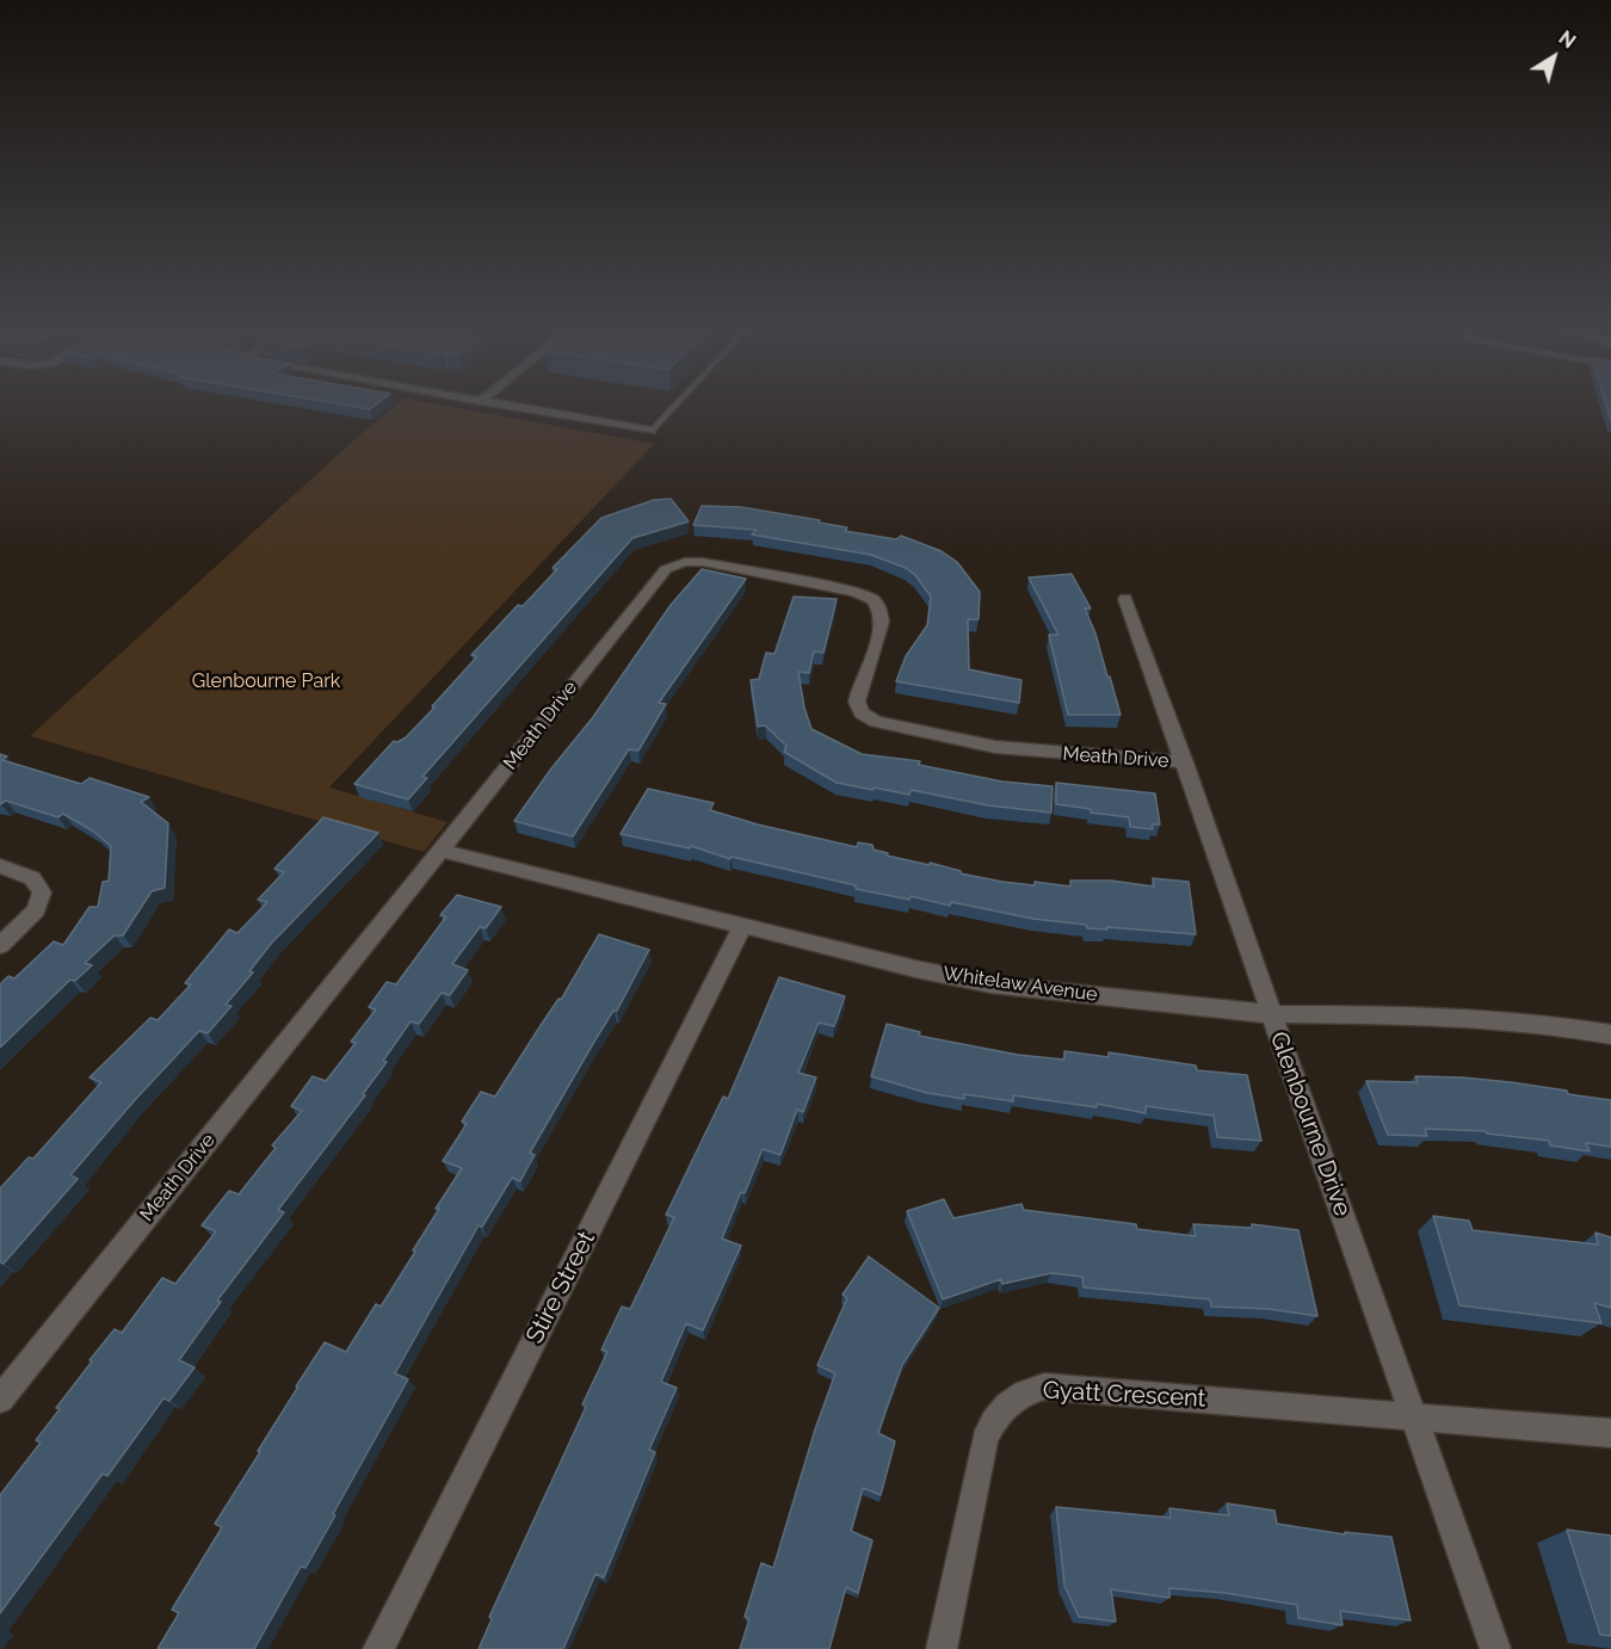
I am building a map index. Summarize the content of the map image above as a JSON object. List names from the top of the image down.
{
  "streets": {
    "street": [
      "Meath Drive",
      "Whitelaw Avenue",
      "Glenbourne Drive",
      "Stire Street",
      "Gyatt Crescent"
    ]
  },
  "crossings": [
    ["Meath Drive", "Whitelaw Avenue"],
    ["Meath Drive", "Glenbourne Drive"],
    ["Whitelaw Avenue", "Glenbourne Drive"],
    ["Whitelaw Avenue", "Stire Street"],
    ["Glenbourne Drive", "Gyatt Crescent"]
  ],
  "parks": ["Glenbourne Park"],
  "north": "top right"
}
